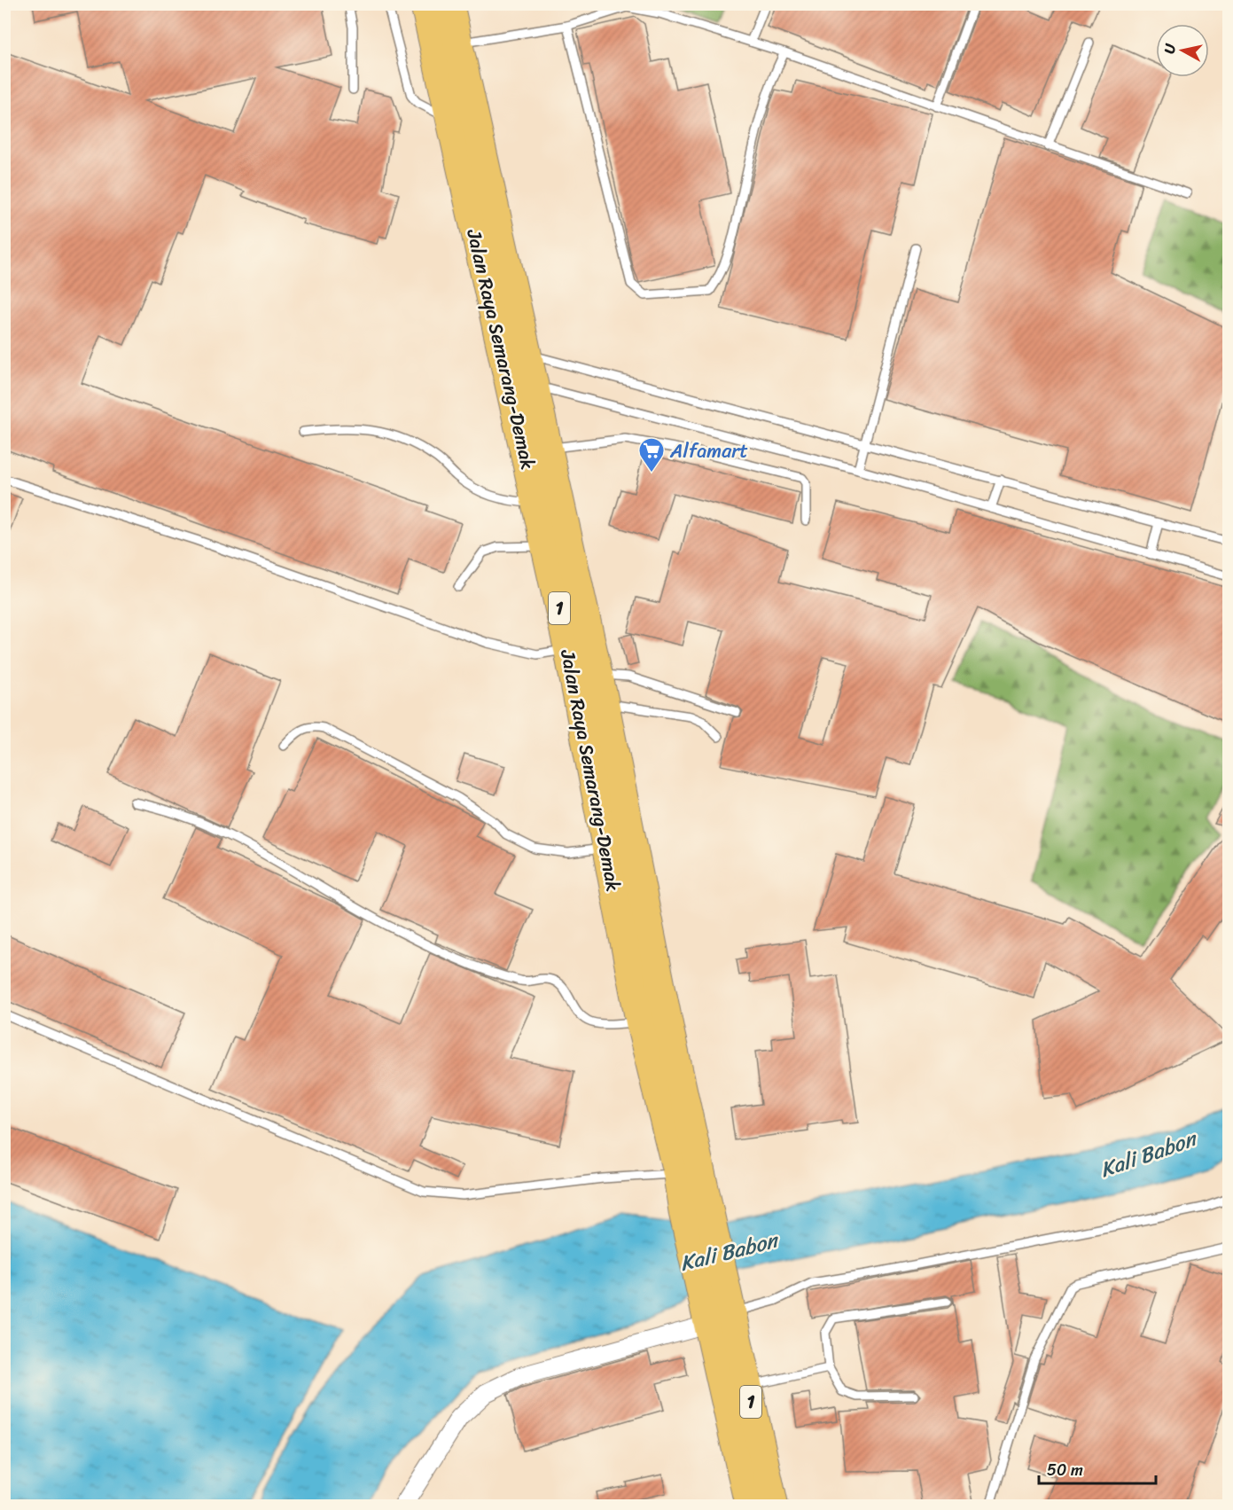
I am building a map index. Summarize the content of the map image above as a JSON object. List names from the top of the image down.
{
  "streets": {
    "highway": ["Jalan Raya Semarang-Demak", "1"]
  },
  "water": ["Kali Babon"],
  "places": {
    "supermarket": ["Alfamart"]
  },
  "scale_bar": "50 m",
  "north": "left"
}
